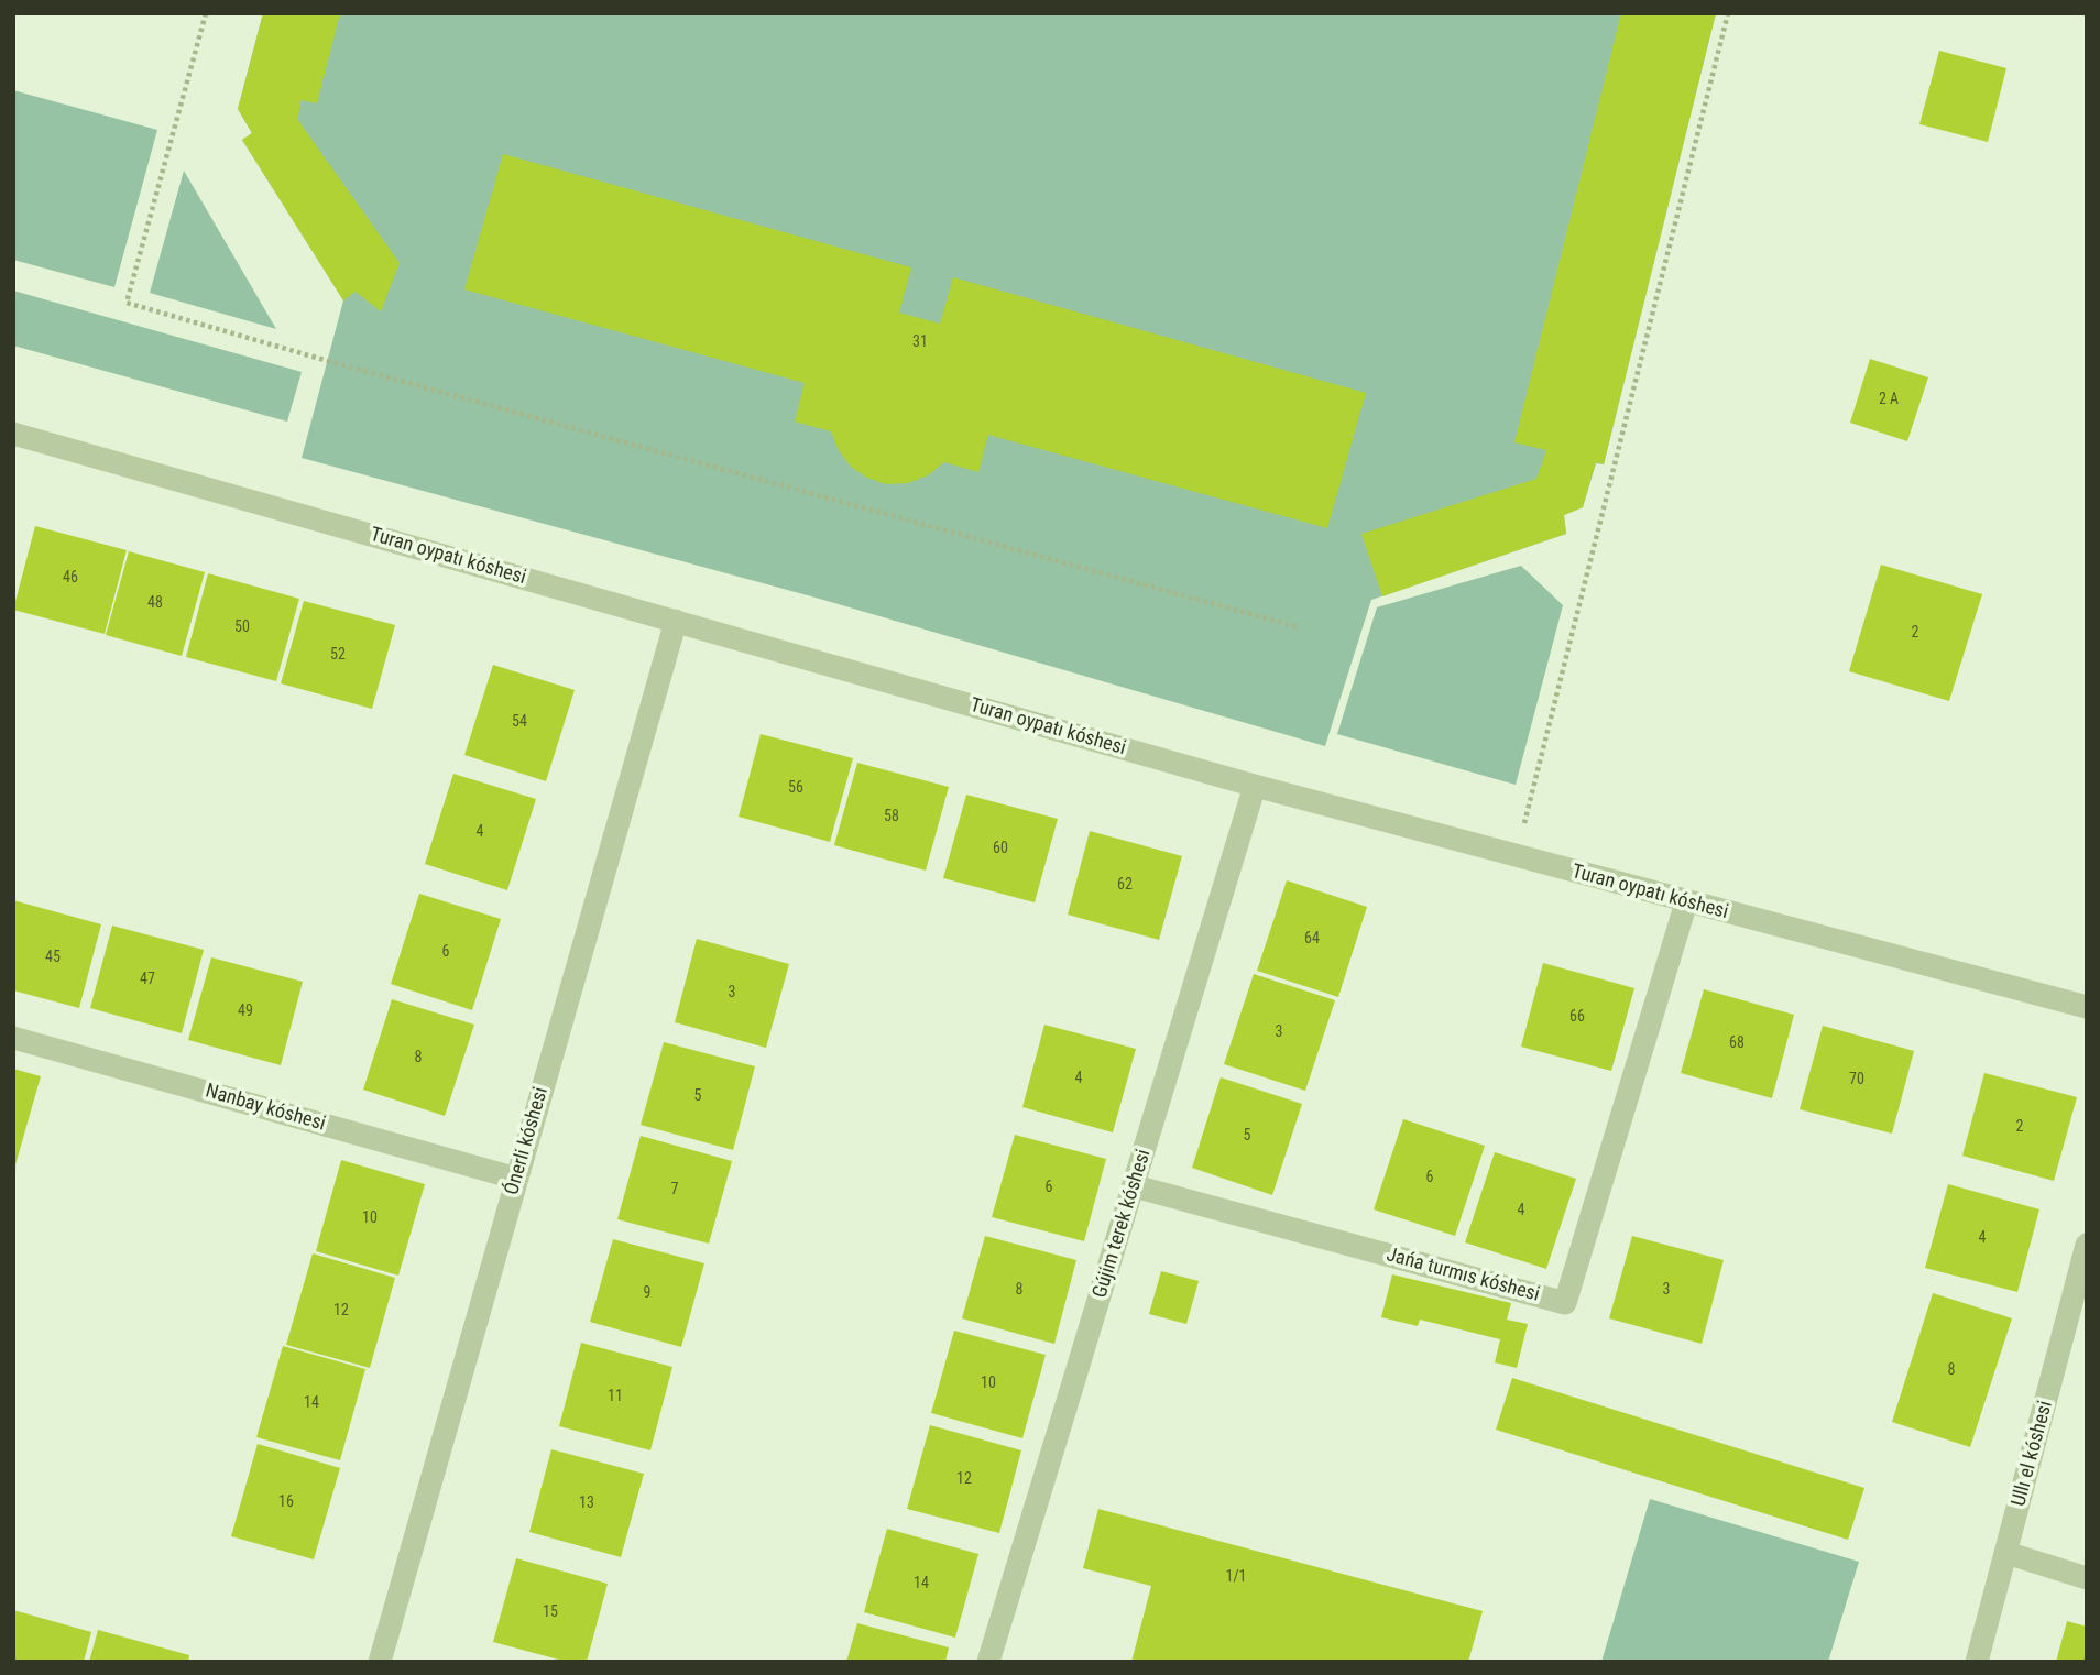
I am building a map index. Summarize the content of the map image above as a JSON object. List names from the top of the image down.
{
  "streets": {
    "street": [
      "Turan oypatı kóshesi",
      "Nanbay kóshesi",
      "Ónerli kóshesi",
      "Gújim terek kóshesi",
      "Jańa turmıs kóshesi",
      "Ullı el kóshesi"
    ]
  },
  "crossings": [
    ["Turan oypatı kóshesi", "Ónerli kóshesi"],
    ["Turan oypatı kóshesi", "Gújim terek kóshesi"],
    ["Turan oypatı kóshesi", "Jańa turmıs kóshesi"],
    ["Nanbay kóshesi", "Ónerli kóshesi"],
    ["Gújim terek kóshesi", "Jańa turmıs kóshesi"]
  ],
  "house_numbers": [
    "31",
    "2 А",
    "46",
    "48",
    "50",
    "2",
    "52",
    "54",
    "56",
    "58",
    "4",
    "60",
    "62",
    "64",
    "6",
    "45",
    "47",
    "3",
    "49",
    "66",
    "3",
    "68",
    "8",
    "4",
    "70",
    "5",
    "2",
    "5",
    "6",
    "6",
    "7",
    "4",
    "10",
    "4",
    "8",
    "3",
    "9",
    "12",
    "8",
    "10",
    "11",
    "14",
    "12",
    "16",
    "13",
    "1/1",
    "14",
    "15"
  ]
}
